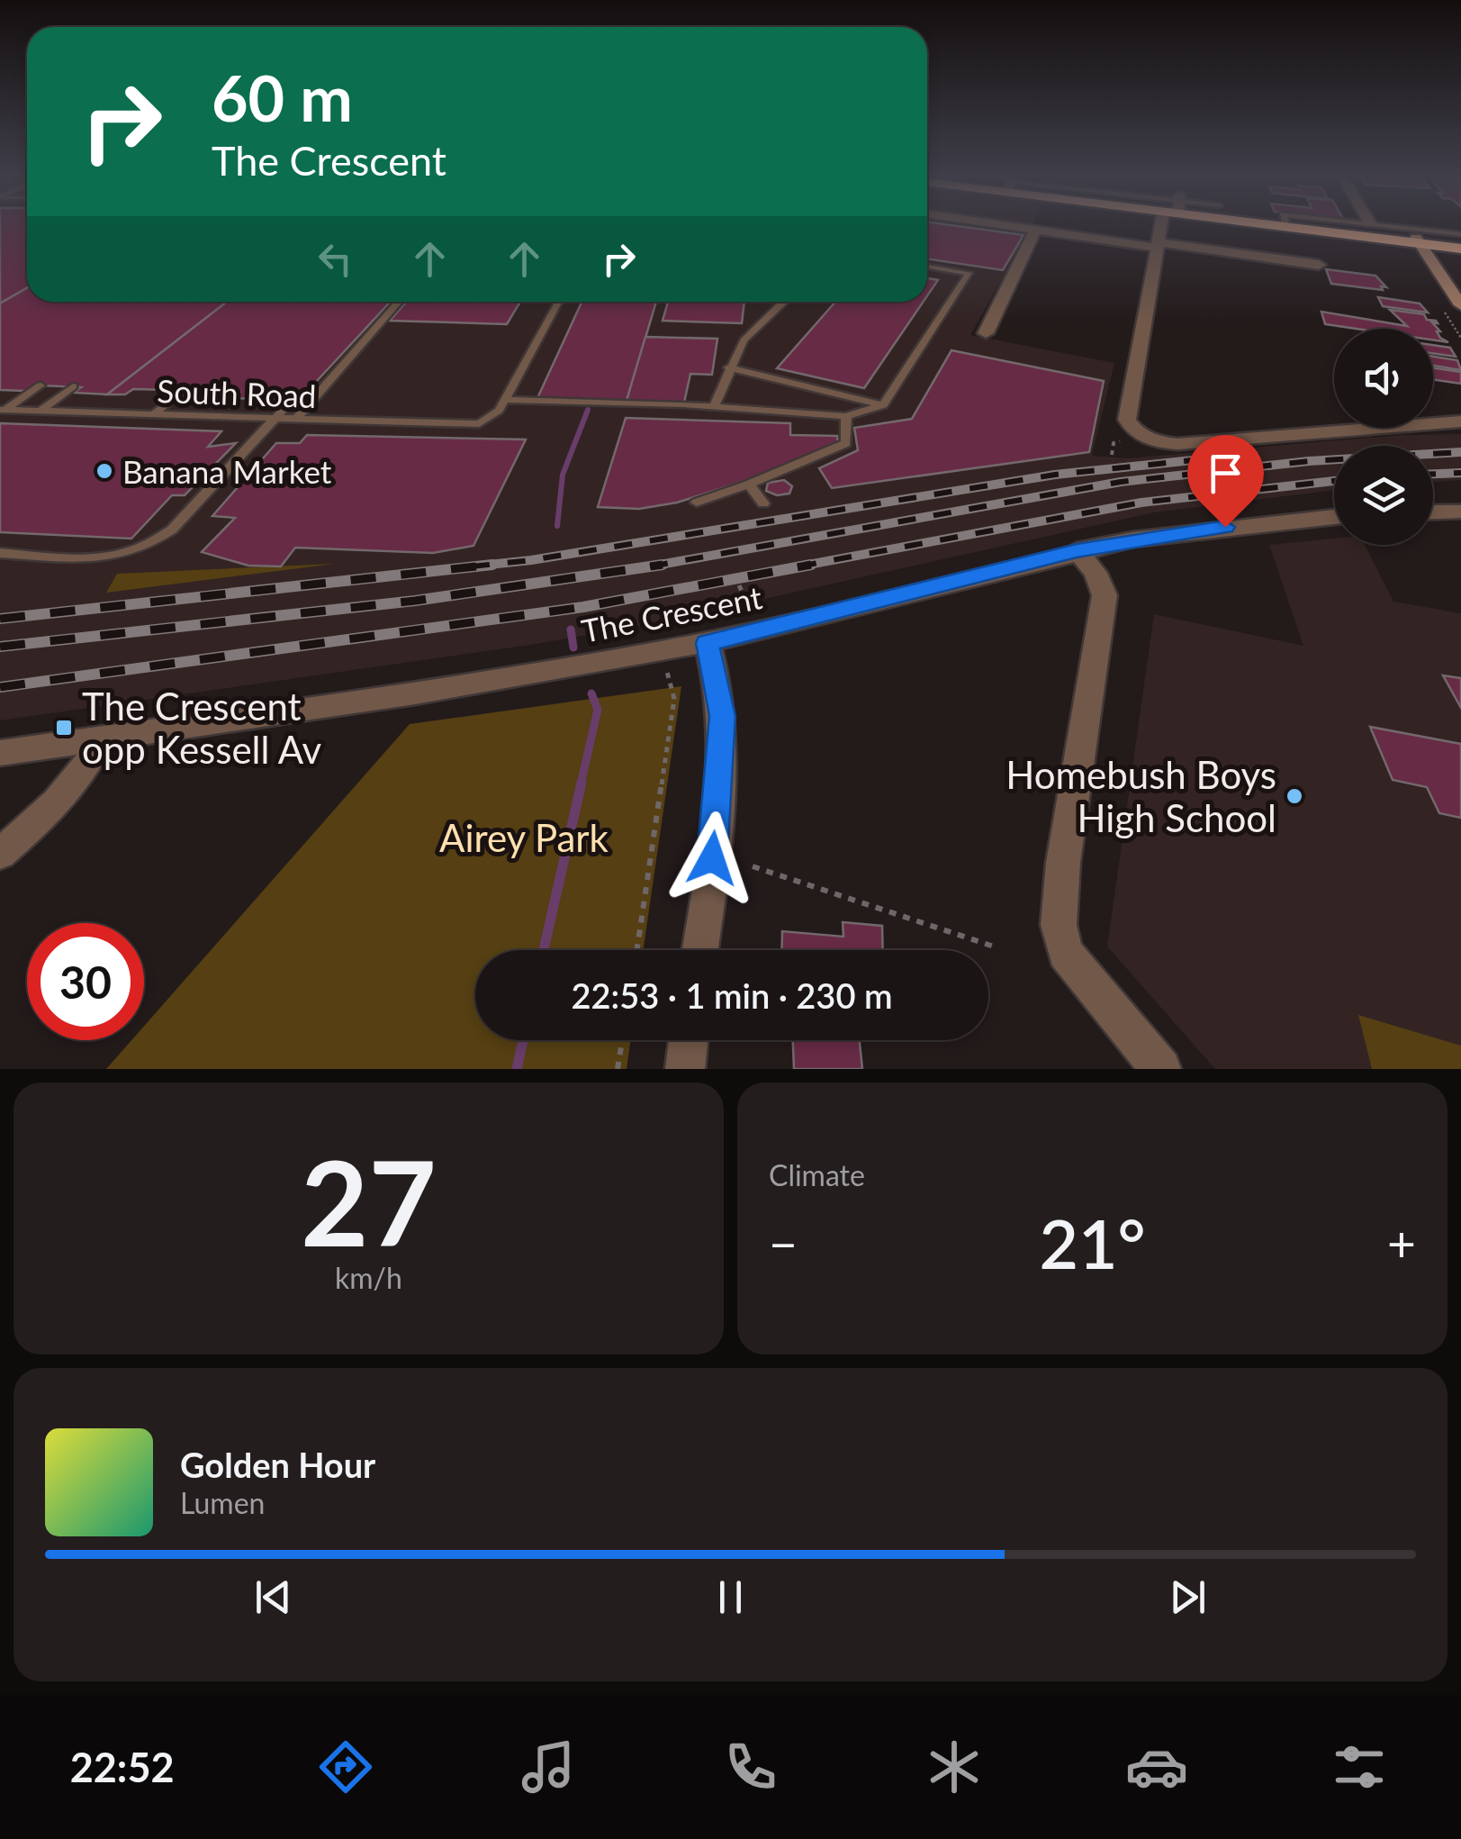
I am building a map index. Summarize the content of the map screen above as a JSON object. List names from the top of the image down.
{
  "streets": {
    "street": ["The Crescent"],
    "lane": ["South Road"]
  },
  "parks": ["Airey Park"],
  "places": {
    "other": ["Banana Market", "Homebush Boys High School"],
    "transit": ["The Crescent opp Kessell Av"]
  },
  "page": {
    "turn": ["60 m", "The Crescent"],
    "limit": "30",
    "trip": "22:53 · 1 min · 230 m",
    "tile": [
      ["27", "km/h"],
      "Climate"
    ],
    "heat": ["−", "21°", "+"],
    "song": ["Golden Hour", "Lumen"],
    "tabs": "22:52"
  }
}
